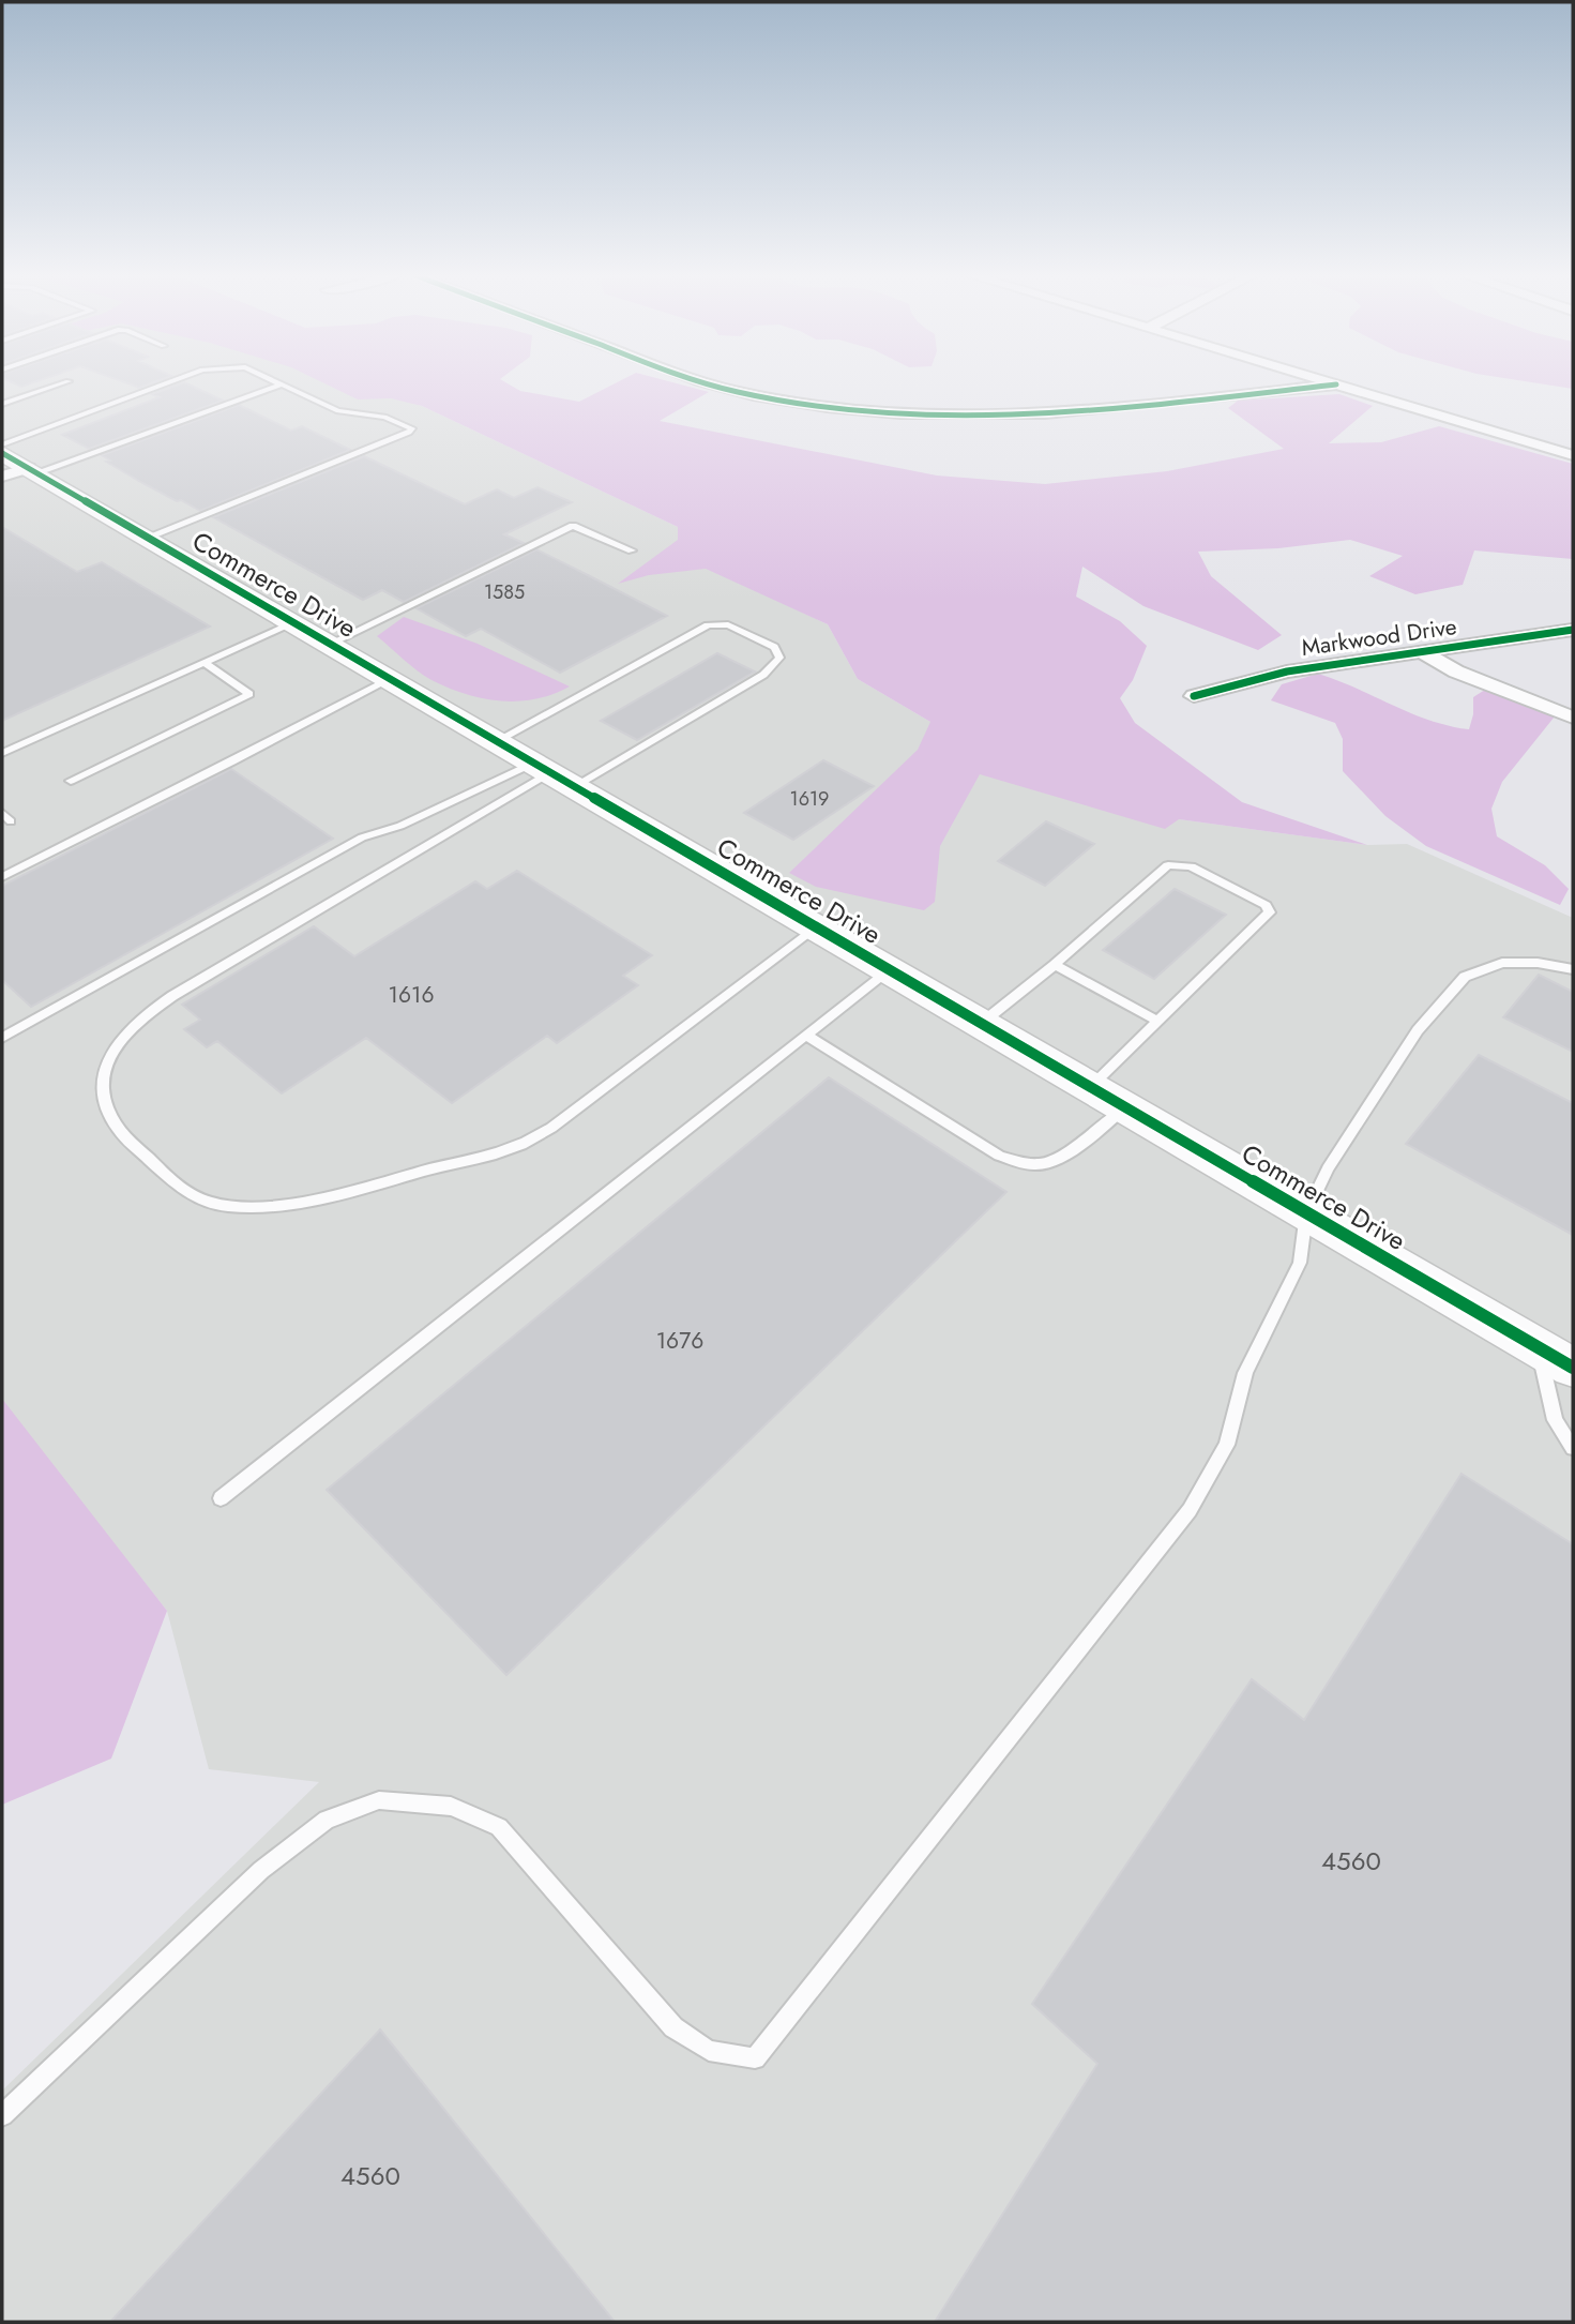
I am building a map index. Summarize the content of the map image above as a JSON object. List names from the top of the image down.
{
  "streets": {
    "street": ["Commerce Drive", "Markwood Drive"]
  },
  "house_numbers": [
    "1585",
    "1619",
    "1616",
    "1676",
    "4560",
    "4560"
  ]
}
